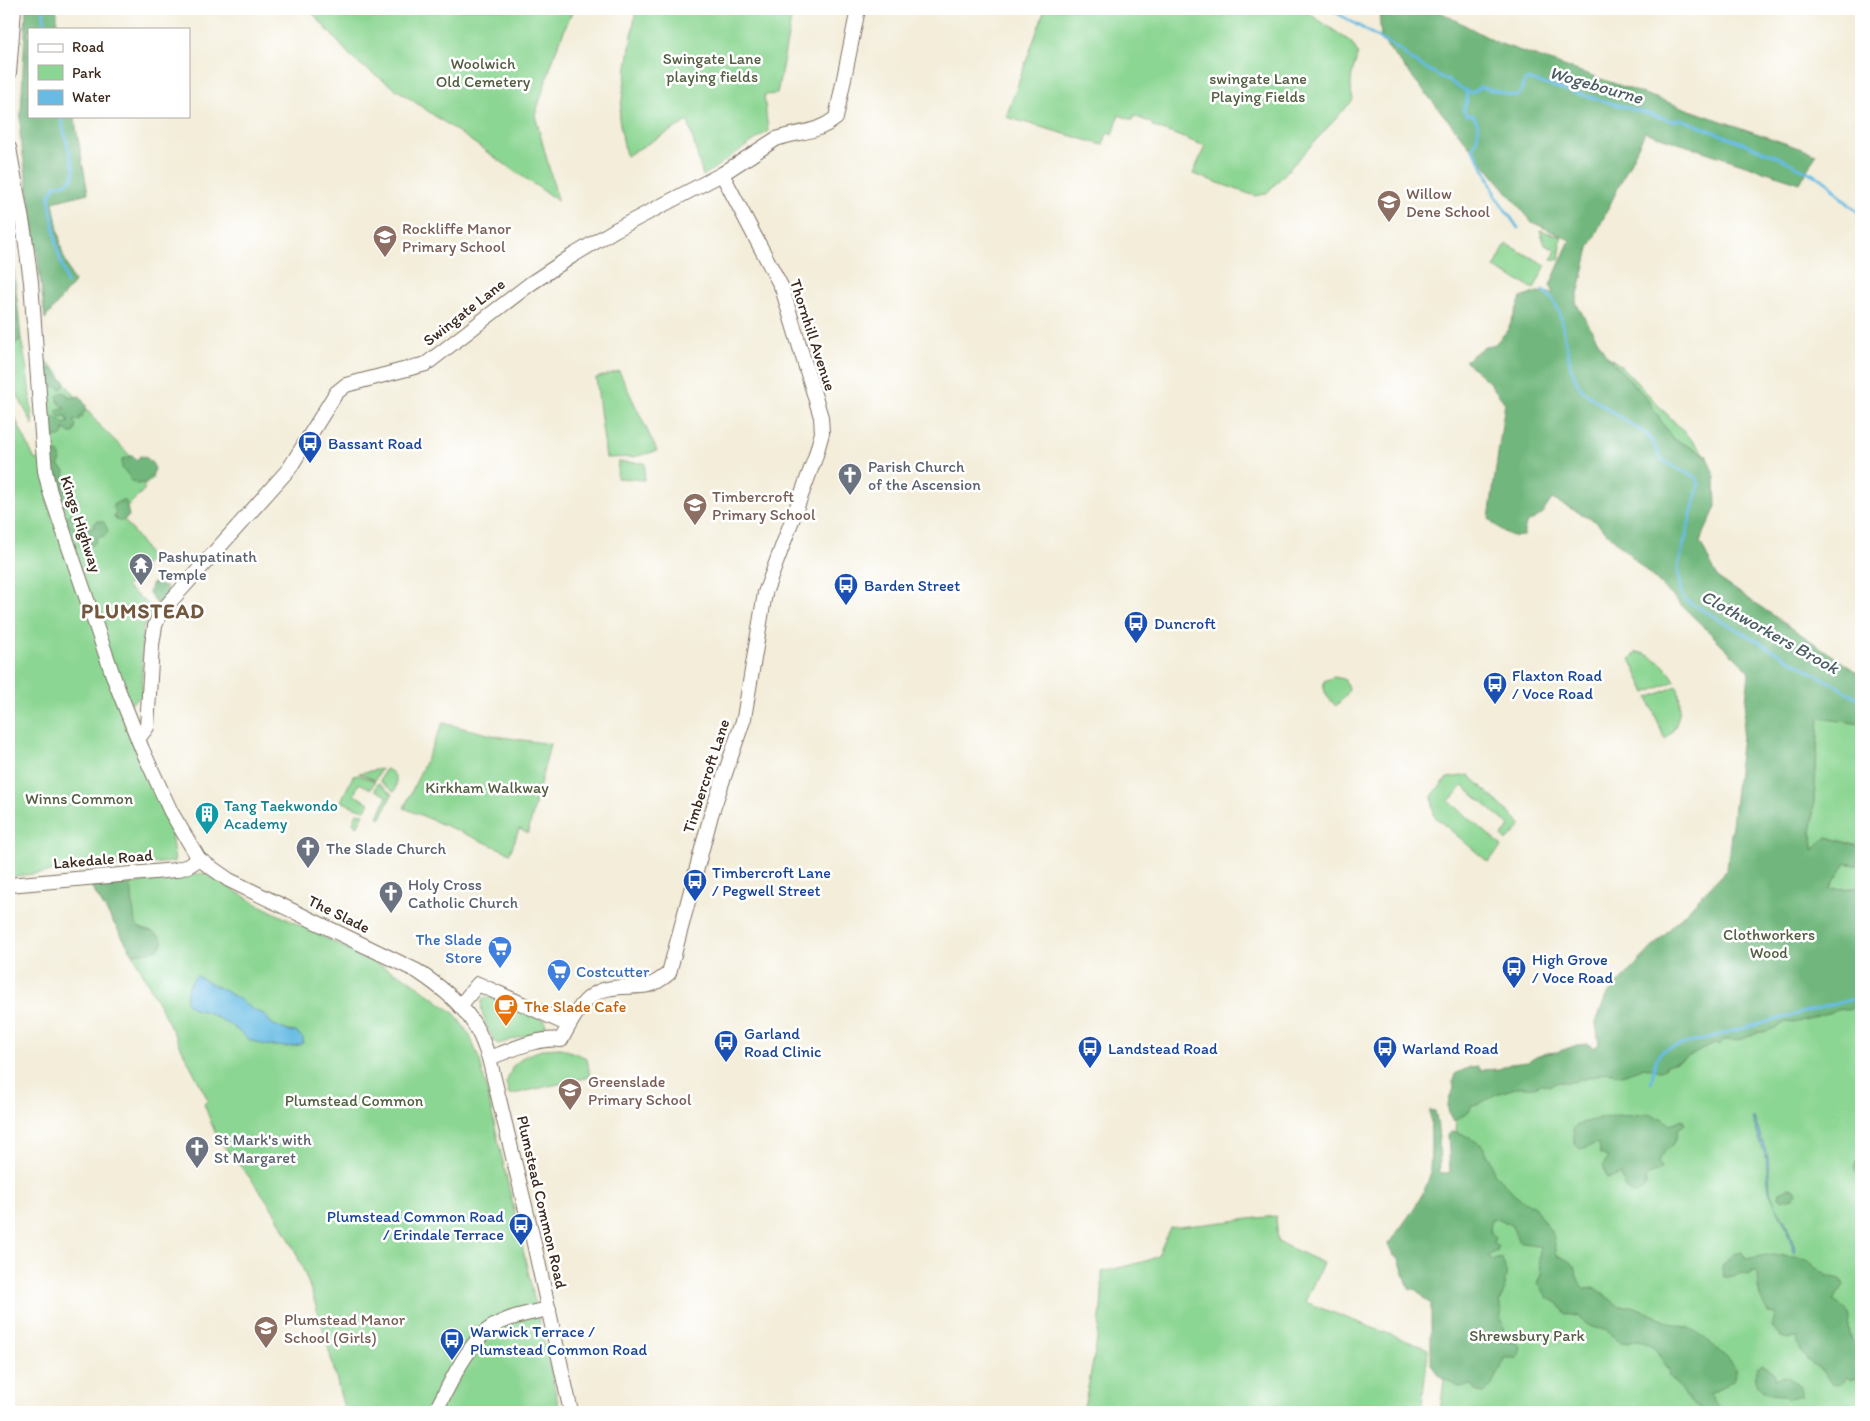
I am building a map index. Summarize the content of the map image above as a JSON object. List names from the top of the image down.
{
  "streets": {
    "street": [
      "Swingate Lane",
      "Thornhill Avenue",
      "Kings Highway",
      "Timbercroft Lane",
      "Lakedale Road",
      "The Slade",
      "Plumstead Common Road"
    ]
  },
  "crossings": [
    ["Swingate Lane", "Thornhill Avenue"],
    ["Swingate Lane", "Kings Highway"],
    ["Thornhill Avenue", "Timbercroft Lane"],
    ["Kings Highway", "Lakedale Road"],
    ["Kings Highway", "The Slade"],
    ["Timbercroft Lane", "Plumstead Common Road"],
    ["Lakedale Road", "The Slade"],
    ["The Slade", "Plumstead Common Road"]
  ],
  "districts": ["PLUMSTEAD"],
  "water": ["Wogebourne", "Clothworkers Brook"],
  "parks": [
    "Swingate Lane playing fields",
    "Woolwich Old Cemetery",
    "swingate Lane Playing Fields",
    "Kirkham Walkway",
    "Winns Common",
    "Clothworkers Wood",
    "Plumstead Common",
    "Shrewsbury Park"
  ],
  "places": {
    "school or university": [
      "Willow Dene School",
      "Rockliffe Manor Primary School",
      "Timbercroft Primary School",
      "Greenslade Primary School",
      "Plumstead Manor School (Girls)"
    ],
    "bus stop": [
      "Bassant Road",
      "Barden Street",
      "Duncroft",
      "Flaxton Road / Voce Road",
      "Timbercroft Lane / Pegwell Street",
      "High Grove / Voce Road",
      "Garland Road Clinic",
      "Landstead Road",
      "Warland Road",
      "Plumstead Common Road / Erindale Terrace",
      "Warwick Terrace / Plumstead Common Road"
    ],
    "church": [
      "Parish Church of the Ascension",
      "The Slade Church",
      "Holy Cross Catholic Church",
      "St Mark's with St Margaret"
    ],
    "temple": ["Pashupatinath Temple"],
    "building": ["Tang Taekwondo Academy"],
    "supermarket": ["The Slade Store", "Costcutter"],
    "cafe": ["The Slade Cafe"]
  },
  "legend": ["Road", "Park", "Water"]
}
